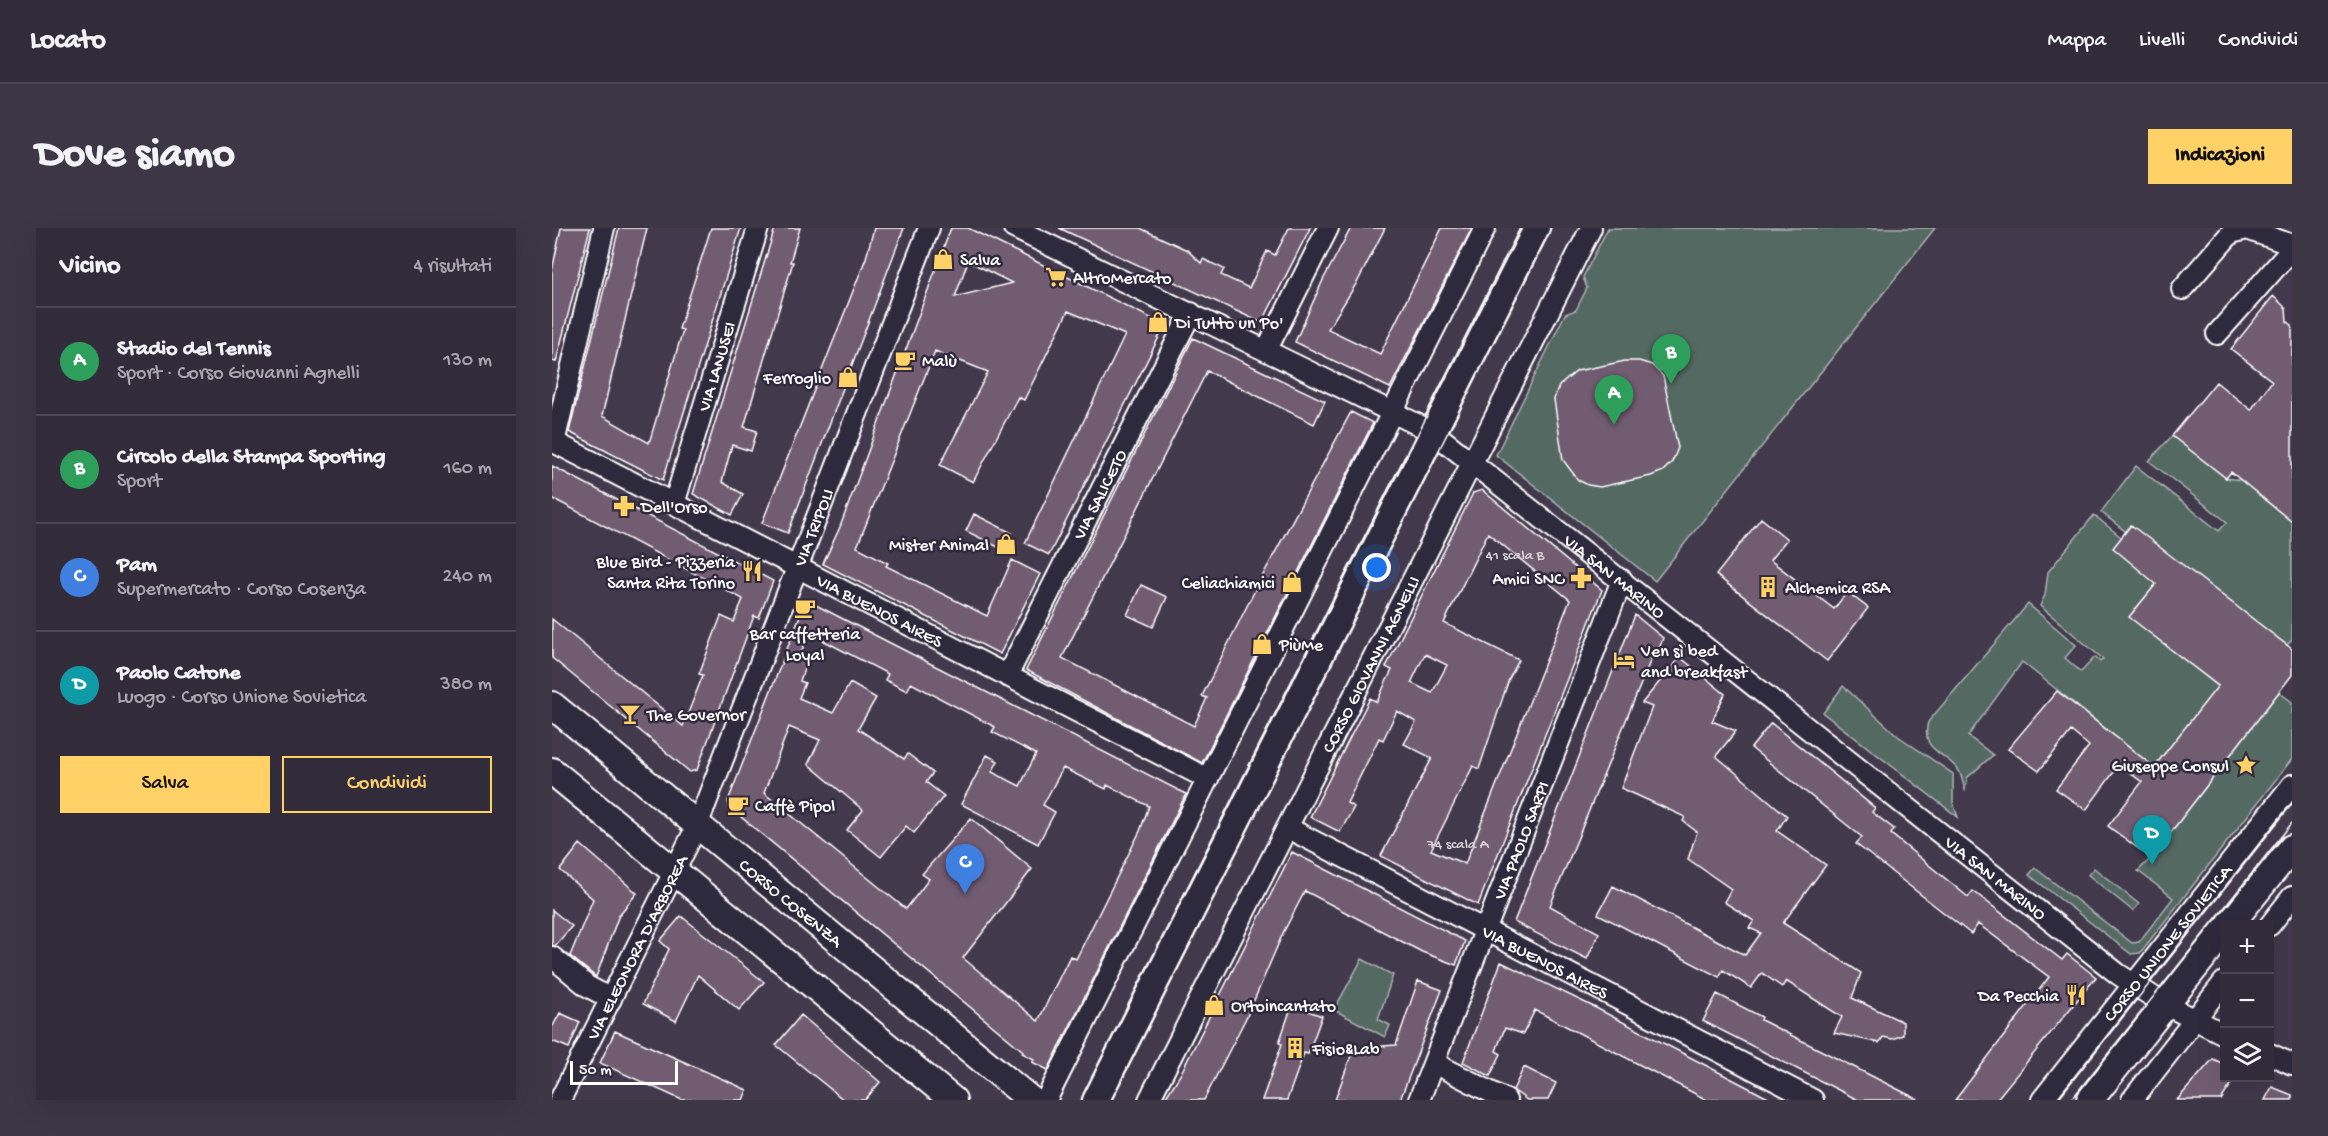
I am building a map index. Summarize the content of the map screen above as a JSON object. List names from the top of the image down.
{
  "streets": {
    "main road": ["CORSO COSENZA", "CORSO UNIONE SOVIETICA"],
    "street": [
      "VIA LANUSEI",
      "VIA SALICETO",
      "VIA TRIPOLI",
      "VIA SAN MARINO",
      "VIA BUENOS AIRES",
      "CORSO GIOVANNI AGNELLI",
      "VIA PAOLO SARPI",
      "VIA ELEONORA D'ARBOREA"
    ]
  },
  "crossings": [
    ["VIA LANUSEI", "VIA BUENOS AIRES"],
    ["VIA SALICETO", "VIA SAN MARINO"],
    ["VIA SALICETO", "VIA BUENOS AIRES"],
    ["VIA TRIPOLI", "VIA BUENOS AIRES"],
    ["VIA TRIPOLI", "CORSO COSENZA"],
    ["VIA TRIPOLI", "VIA ELEONORA D'ARBOREA"],
    ["VIA SAN MARINO", "CORSO GIOVANNI AGNELLI"],
    ["VIA SAN MARINO", "VIA PAOLO SARPI"],
    ["VIA SAN MARINO", "CORSO UNIONE SOVIETICA"],
    ["VIA BUENOS AIRES", "CORSO GIOVANNI AGNELLI"],
    ["VIA BUENOS AIRES", "VIA PAOLO SARPI"],
    ["CORSO COSENZA", "VIA ELEONORA D'ARBOREA"]
  ],
  "places": {
    "shop": [
      "Salva",
      "Di Tutto un Po'",
      "Ferroglio",
      "Mister Animal",
      "Celiachiamici",
      "PiùMe",
      "Ortoincantato"
    ],
    "supermarket": ["AltroMercato"],
    "cafe": ["Malù", "Bar caffetteria Loyal", "Caffè Pipol"],
    "pharmacy": ["Dell'Orso", "Amici SNC"],
    "restaurant": ["Blue Bird - Pizzeria Santa Rita Torino", "Da Pecchia"],
    "building": ["Alchemica RSA", "Fisio&Lab"],
    "hotel": ["Ven sì bed and breakfast"],
    "bar": ["The Governor"],
    "place": ["Giuseppe Consul"]
  },
  "house_numbers": ["41 scala B", "74 scala A"],
  "scale_bar": "50 m",
  "page": {
    "header": "Locato",
    "nav": ["Mappa", "Livelli", "Condividi"],
    "buttons": [
      "Indicazioni",
      ["Salva", "Condividi"]
    ],
    "title": "Dove siamo",
    "heading": ["Vicino", "4 risultati"],
    "list": [
      {
        "mark": "A",
        "name": "Stadio del Tennis",
        "note": "Sport · Corso Giovanni Agnelli",
        "value": "130 m"
      },
      {
        "mark": "B",
        "name": "Circolo della Stampa Sporting",
        "note": "Sport",
        "value": "160 m"
      },
      {
        "mark": "C",
        "name": "Pam",
        "note": "Supermercato · Corso Cosenza",
        "value": "240 m"
      },
      {
        "mark": "D",
        "name": "Paolo Catone",
        "note": "Luogo · Corso Unione Sovietica",
        "value": "380 m"
      }
    ],
    "pins": [
      "B",
      "A",
      "D",
      "C"
    ],
    "map_buttons": ["+", "−"],
    "scale": "50 m"
  }
}
